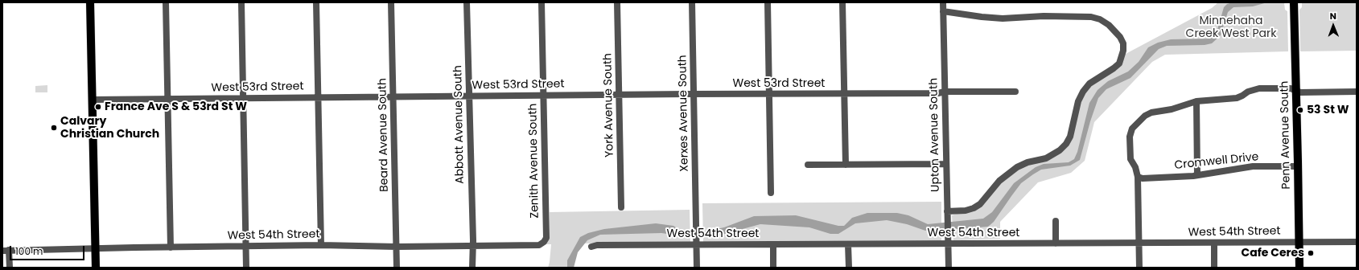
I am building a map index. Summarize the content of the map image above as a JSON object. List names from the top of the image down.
{
  "streets": {
    "main road": ["Penn Avenue South"],
    "street": [
      "West 53rd Street",
      "York Avenue South",
      "Xerxes Avenue South",
      "Abbott Avenue South",
      "Beard Avenue South",
      "Upton Avenue South",
      "Zenith Avenue South",
      "Cromwell Drive",
      "West 54th Street"
    ]
  },
  "crossings": [
    ["West 53rd Street", "York Avenue South"],
    ["West 53rd Street", "Xerxes Avenue South"],
    ["West 53rd Street", "Abbott Avenue South"],
    ["West 53rd Street", "Beard Avenue South"],
    ["West 53rd Street", "Upton Avenue South"],
    ["West 53rd Street", "Zenith Avenue South"],
    ["Xerxes Avenue South", "West 54th Street"],
    ["Abbott Avenue South", "West 54th Street"],
    ["Beard Avenue South", "West 54th Street"],
    ["Upton Avenue South", "West 54th Street"],
    ["Penn Avenue South", "Cromwell Drive"],
    ["Penn Avenue South", "West 54th Street"],
    ["Zenith Avenue South", "West 54th Street"]
  ],
  "parks": ["Minnehaha Creek West Park"],
  "places": [
    "France Ave S & 53rd St W",
    "53 St W",
    "Calvary Christian Church",
    "Cafe Ceres"
  ],
  "scale_bar": "100 m",
  "north": "top"
}
